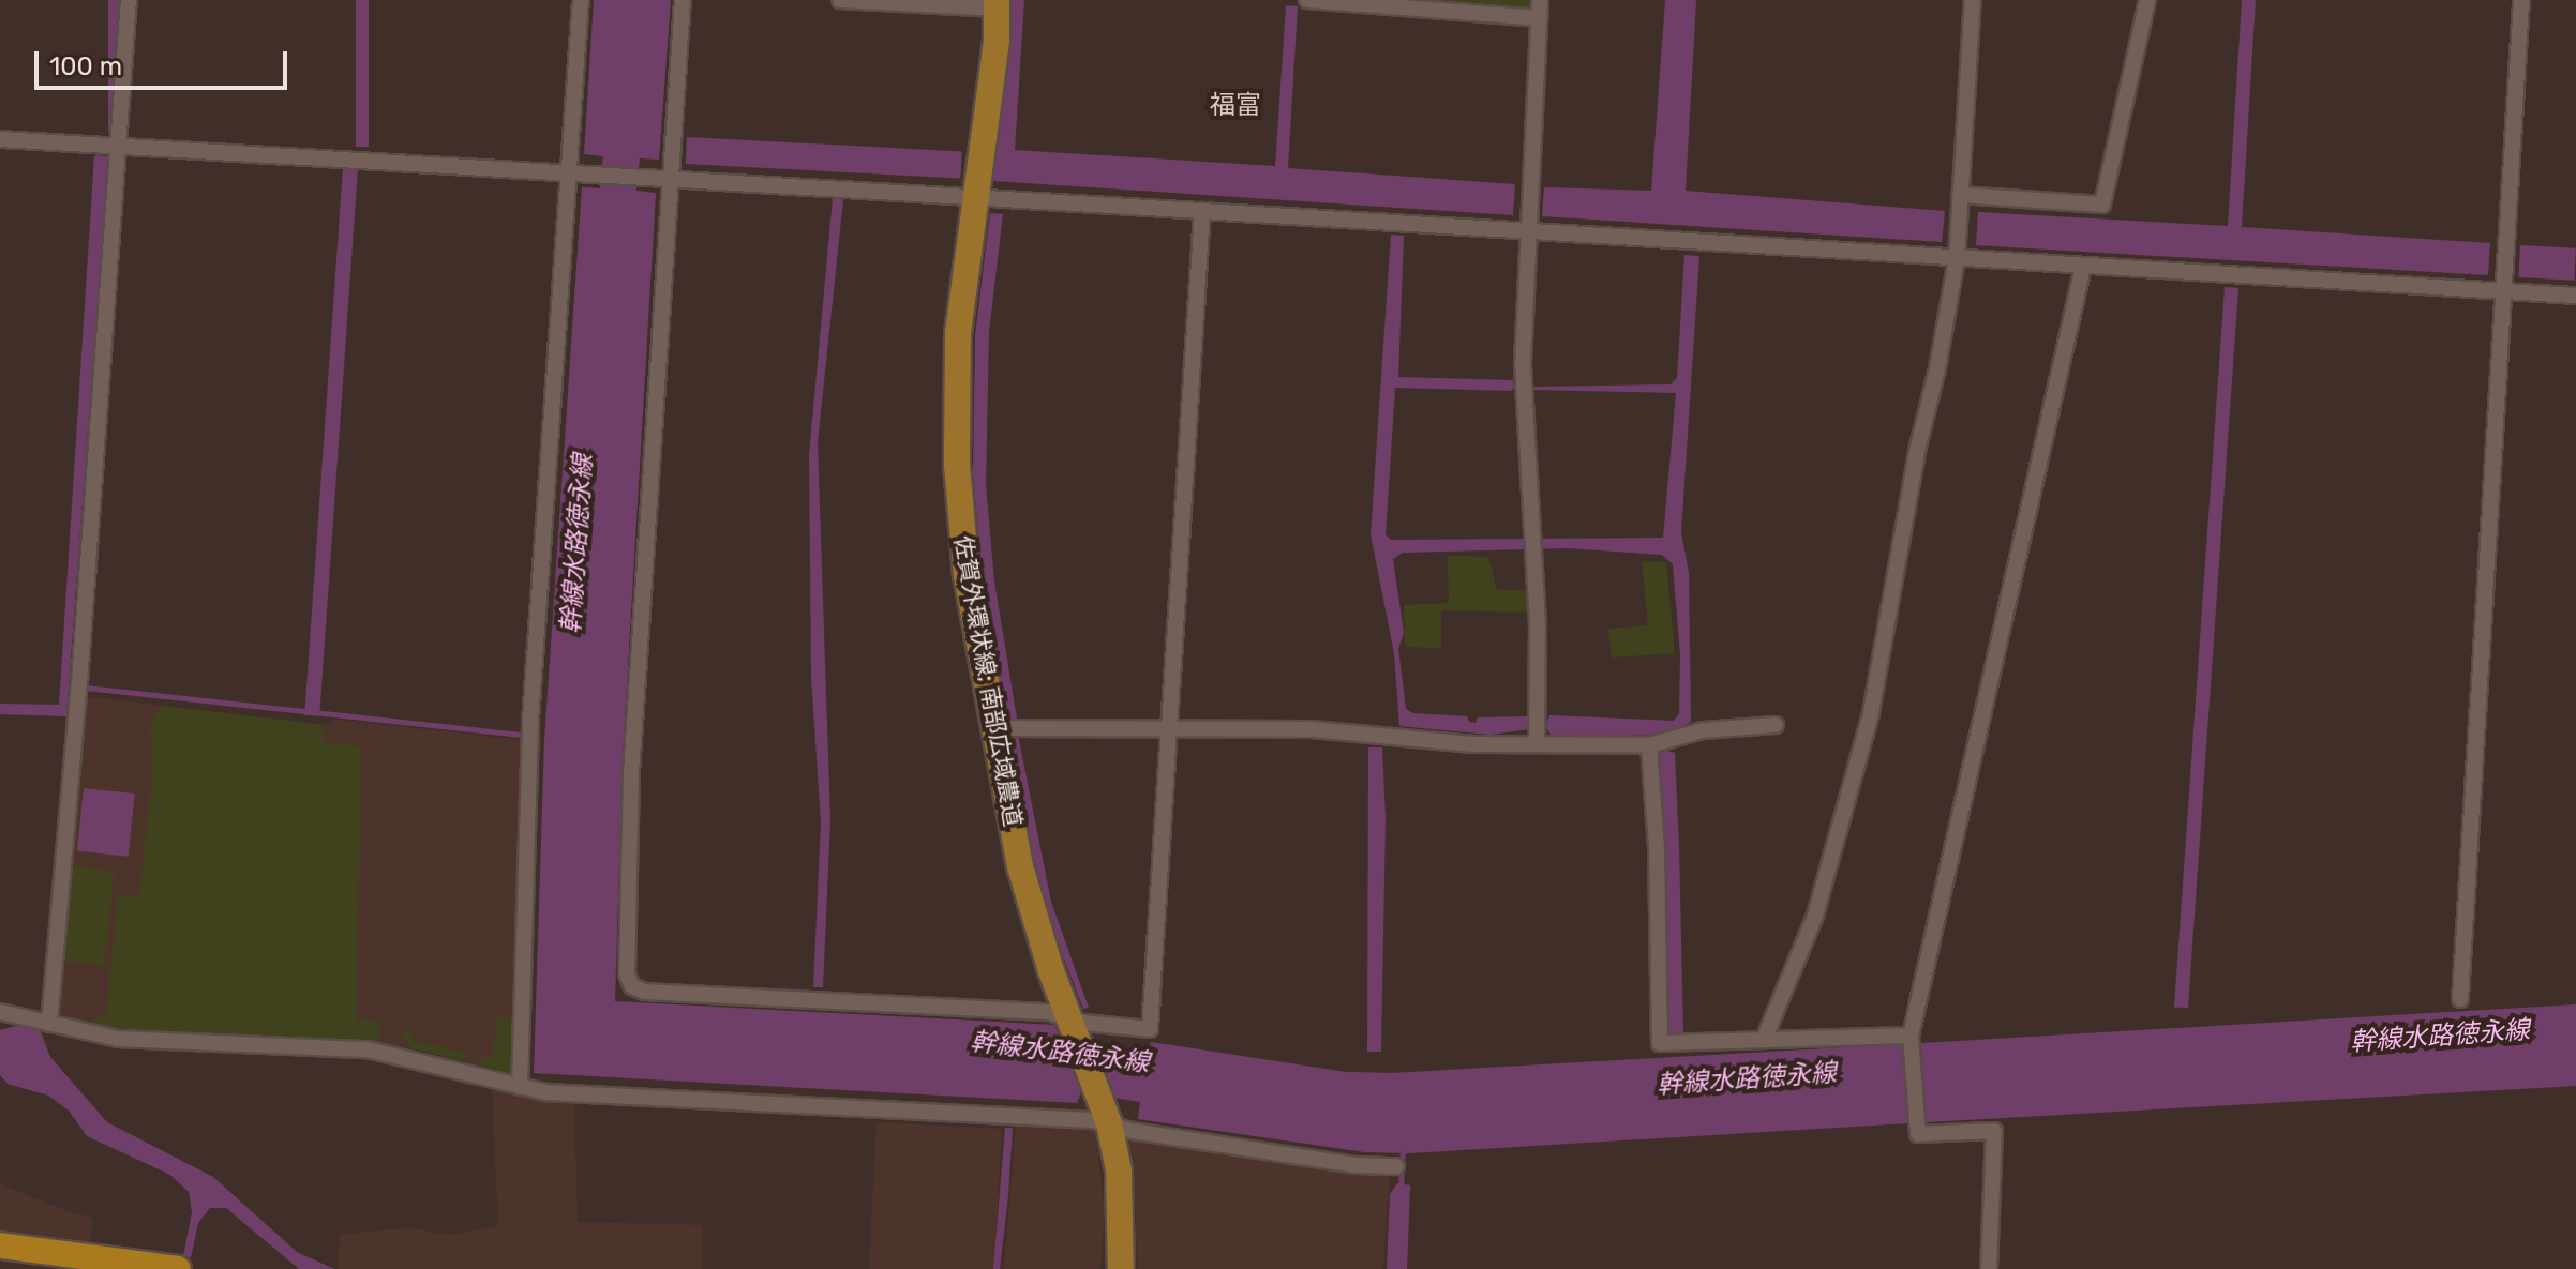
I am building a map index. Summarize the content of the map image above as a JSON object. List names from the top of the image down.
{
  "streets": {
    "main road": ["佐賀外環状線; 南部広域農道"]
  },
  "districts": ["福富"],
  "water": ["幹線水路徳永線"],
  "scale_bar": "100 m"
}
